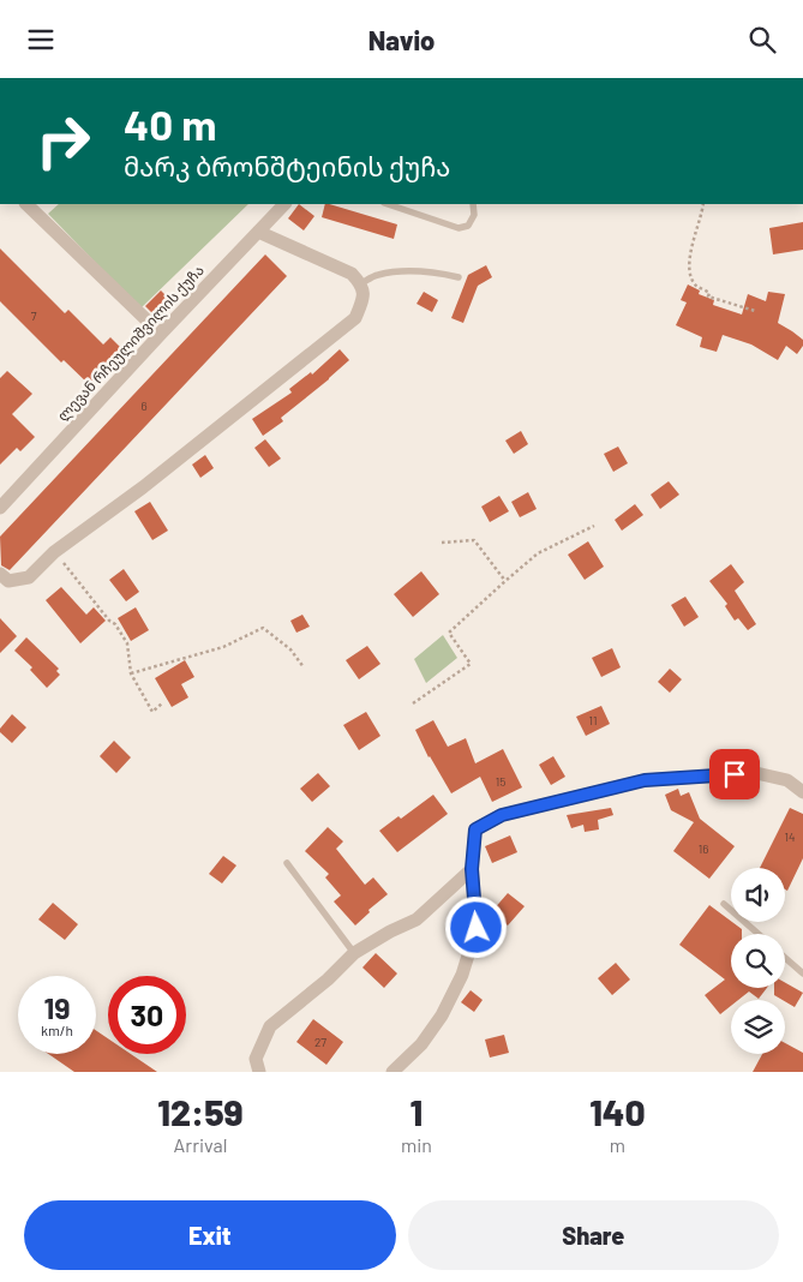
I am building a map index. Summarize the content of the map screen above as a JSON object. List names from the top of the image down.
{
  "streets": {
    "street": ["ლევან რჩეულიშვილის ქუჩა"]
  },
  "house_numbers": [
    "7",
    "6",
    "11",
    "15",
    "14",
    "16",
    "27"
  ],
  "page": {
    "header": "Navio",
    "turn": ["40 m", "მარკ ბრონშტეინის ქუჩა"],
    "speed": "19 km/h",
    "limit": "30",
    "eta": [
      "12:59",
      "Arrival",
      "1",
      "min",
      "140",
      "m"
    ],
    "buttons": ["Exit", "Share"]
  }
}
